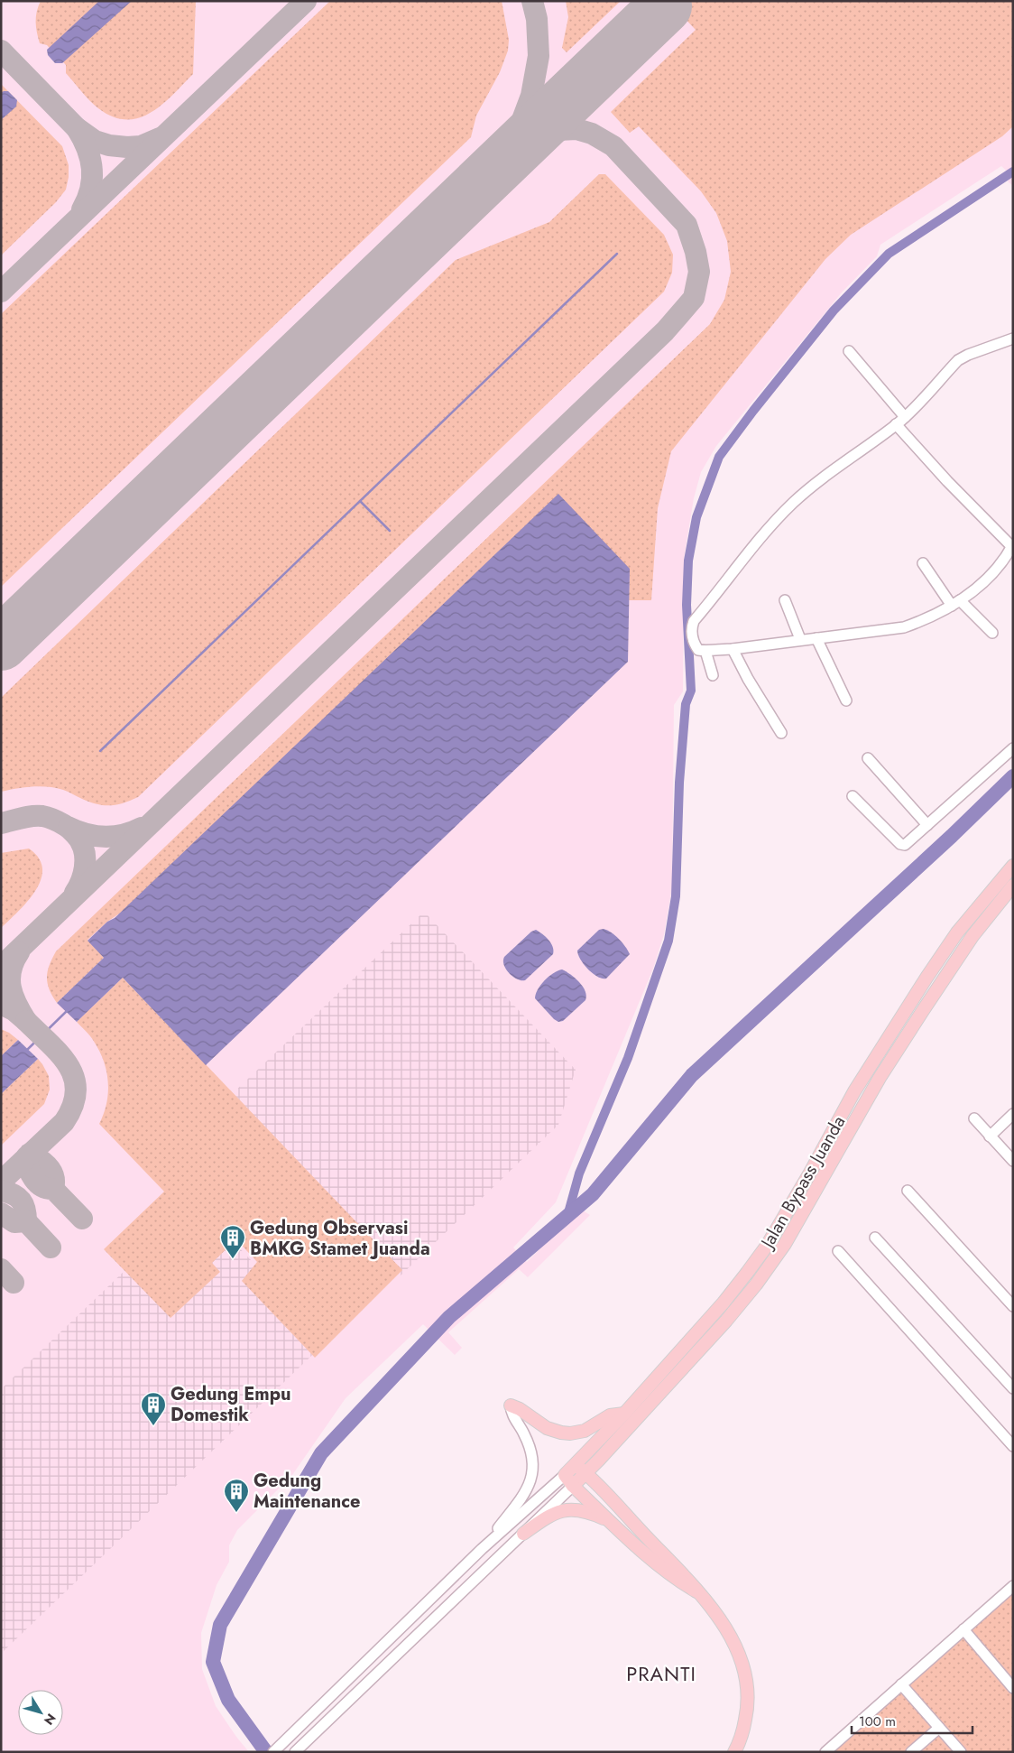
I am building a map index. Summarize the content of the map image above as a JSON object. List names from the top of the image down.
{
  "streets": {
    "main road": ["Jalan Bypass Juanda"]
  },
  "districts": ["PRANTI"],
  "places": {
    "building": ["Gedung Observasi BMKG Stamet Juanda", "Gedung Empu Domestik", "Gedung Maintenance"]
  },
  "scale_bar": "100 m",
  "north": "bottom right"
}
